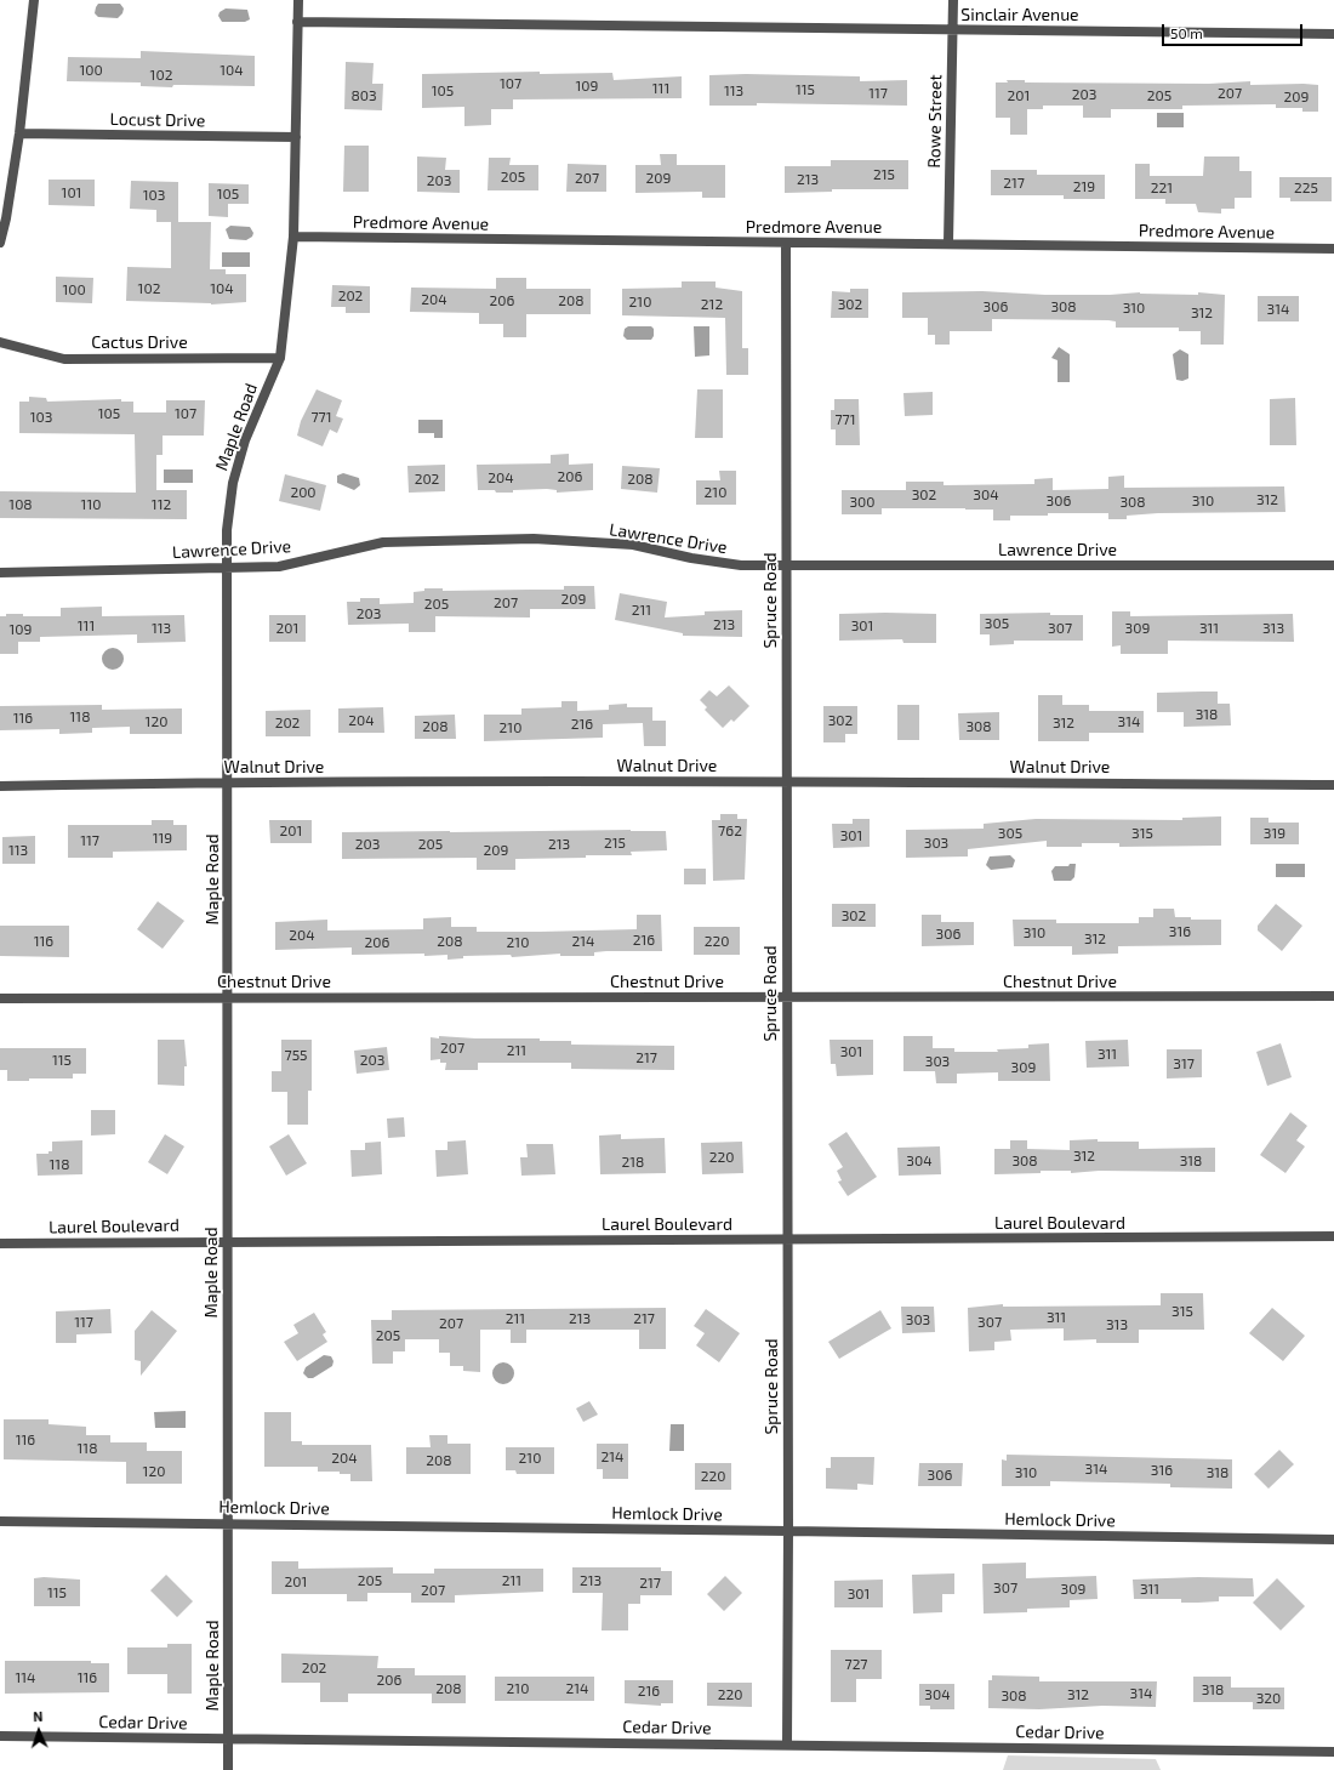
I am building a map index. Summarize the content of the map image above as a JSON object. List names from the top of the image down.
{
  "streets": {
    "street": [
      "Sinclair Avenue",
      "Locust Drive",
      "Rowe Street",
      "Predmore Avenue",
      "Cactus Drive",
      "Maple Road",
      "Lawrence Drive",
      "Spruce Road",
      "Walnut Drive",
      "Chestnut Drive",
      "Laurel Boulevard",
      "Hemlock Drive",
      "Cedar Drive"
    ]
  },
  "crossings": [
    ["Sinclair Avenue", "Rowe Street"],
    ["Sinclair Avenue", "Maple Road"],
    ["Locust Drive", "Maple Road"],
    ["Rowe Street", "Predmore Avenue"],
    ["Predmore Avenue", "Maple Road"],
    ["Predmore Avenue", "Spruce Road"],
    ["Cactus Drive", "Maple Road"],
    ["Maple Road", "Lawrence Drive"],
    ["Maple Road", "Walnut Drive"],
    ["Maple Road", "Chestnut Drive"],
    ["Maple Road", "Laurel Boulevard"],
    ["Maple Road", "Hemlock Drive"],
    ["Maple Road", "Cedar Drive"],
    ["Lawrence Drive", "Spruce Road"],
    ["Spruce Road", "Walnut Drive"],
    ["Spruce Road", "Chestnut Drive"],
    ["Spruce Road", "Laurel Boulevard"],
    ["Spruce Road", "Hemlock Drive"],
    ["Spruce Road", "Cedar Drive"]
  ],
  "house_numbers": [
    "100",
    "104",
    "102",
    "107",
    "109",
    "111",
    "115",
    "105",
    "113",
    "117",
    "207",
    "203",
    "803",
    "201",
    "205",
    "209",
    "215",
    "205",
    "207",
    "209",
    "213",
    "203",
    "217",
    "219",
    "221",
    "225",
    "101",
    "105",
    "103",
    "102",
    "104",
    "100",
    "202",
    "204",
    "206",
    "208",
    "210",
    "212",
    "302",
    "306",
    "308",
    "310",
    "314",
    "312",
    "105",
    "107",
    "103",
    "771",
    "771",
    "206",
    "204",
    "202",
    "208",
    "200",
    "210",
    "302",
    "304",
    "312",
    "306",
    "310",
    "300",
    "308",
    "108",
    "110",
    "112",
    "209",
    "207",
    "205",
    "211",
    "203",
    "305",
    "213",
    "111",
    "301",
    "113",
    "201",
    "307",
    "309",
    "311",
    "313",
    "109",
    "318",
    "118",
    "116",
    "204",
    "302",
    "120",
    "314",
    "202",
    "312",
    "216",
    "208",
    "308",
    "210",
    "201",
    "762",
    "305",
    "315",
    "319",
    "301",
    "119",
    "117",
    "215",
    "303",
    "203",
    "205",
    "213",
    "113",
    "209",
    "302",
    "316",
    "310",
    "306",
    "204",
    "312",
    "216",
    "116",
    "208",
    "214",
    "220",
    "206",
    "210",
    "207",
    "211",
    "301",
    "311",
    "755",
    "217",
    "115",
    "203",
    "303",
    "317",
    "309",
    "312",
    "220",
    "304",
    "308",
    "318",
    "218",
    "118",
    "315",
    "311",
    "211",
    "213",
    "217",
    "303",
    "117",
    "307",
    "207",
    "313",
    "205",
    "116",
    "118",
    "214",
    "204",
    "210",
    "208",
    "314",
    "316",
    "120",
    "310",
    "318",
    "306",
    "220",
    "205",
    "211",
    "213",
    "201",
    "217",
    "307",
    "309",
    "311",
    "207",
    "115",
    "301",
    "727",
    "202",
    "114",
    "116",
    "206",
    "208",
    "210",
    "214",
    "318",
    "216",
    "314",
    "220",
    "304",
    "312",
    "308",
    "320"
  ],
  "scale_bar": "50 m",
  "north": "top"
}
